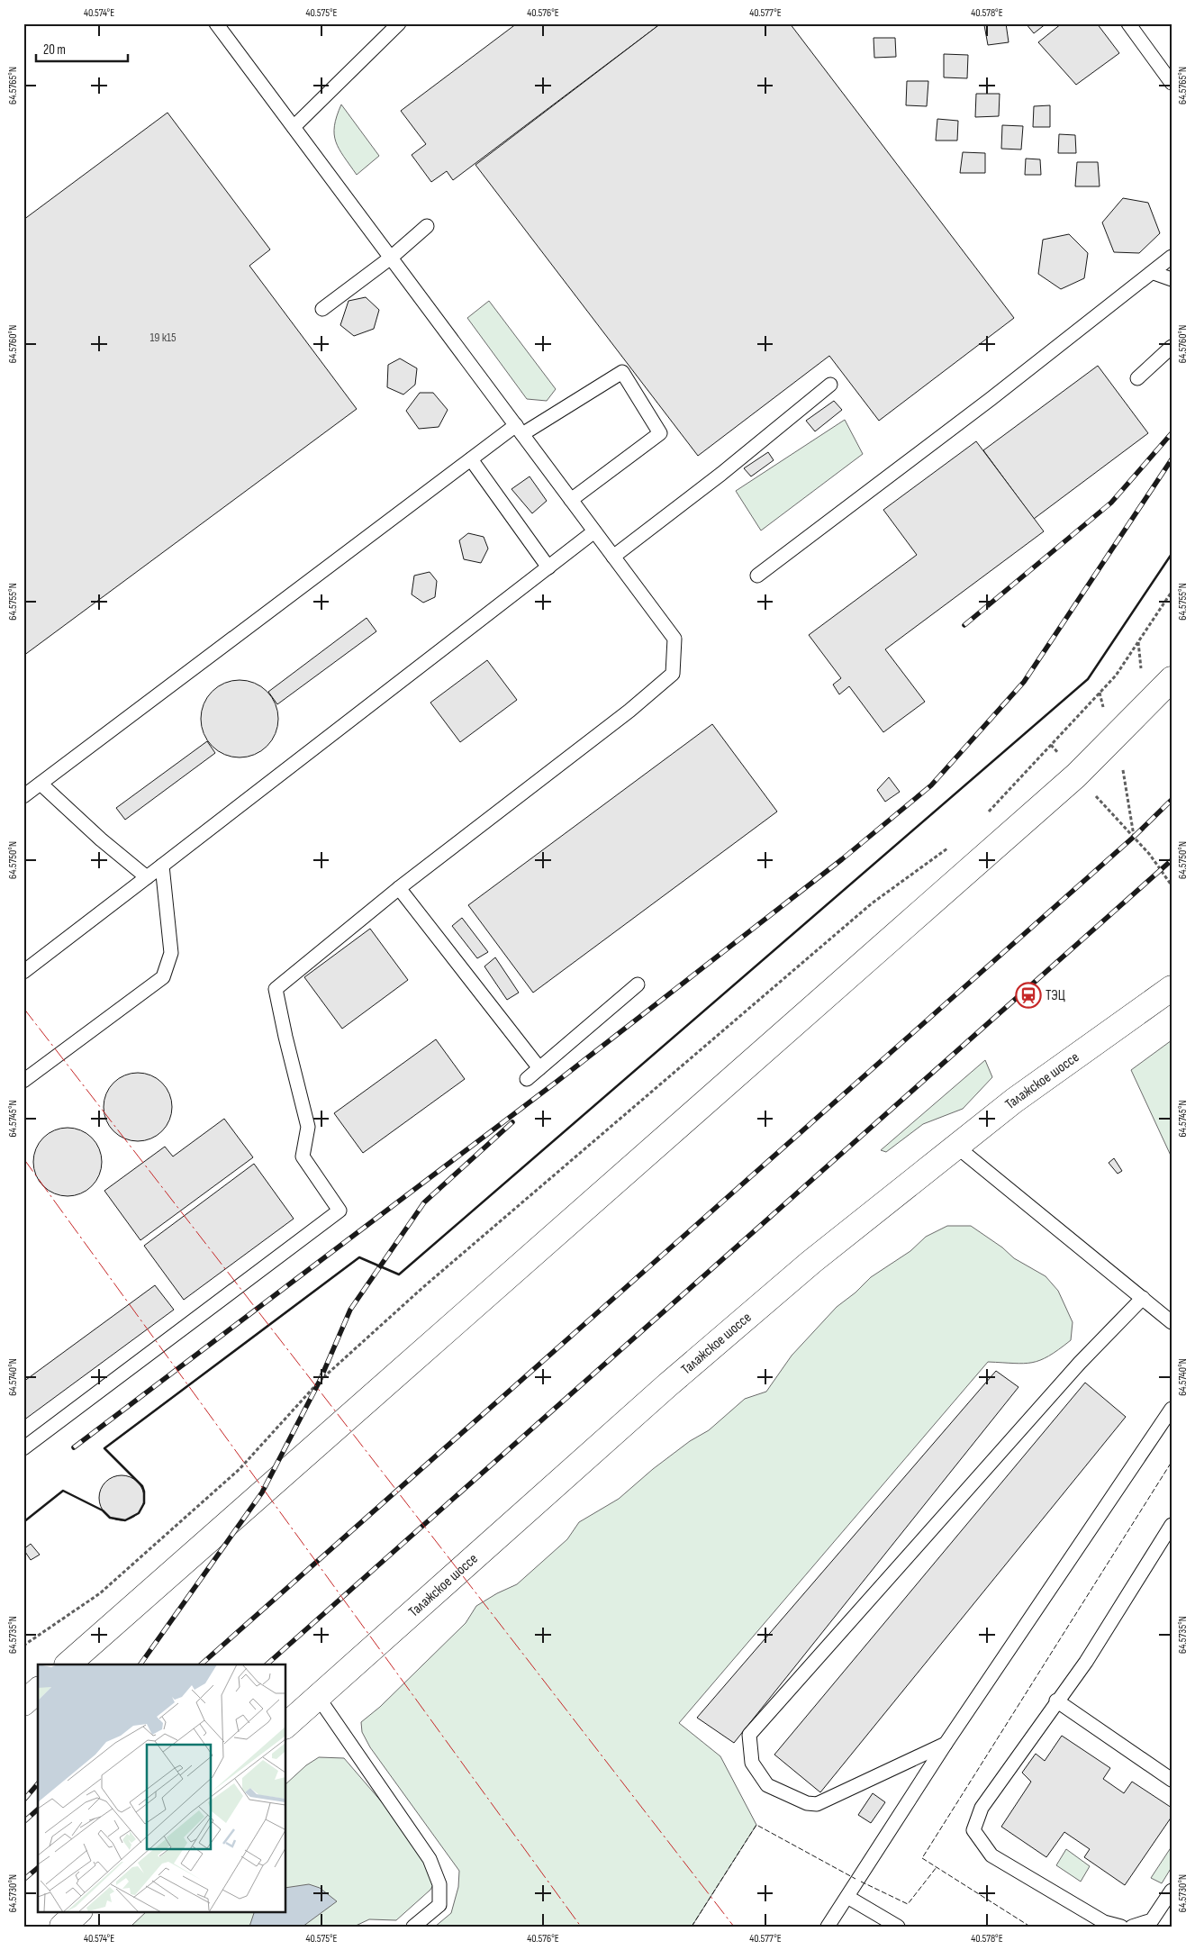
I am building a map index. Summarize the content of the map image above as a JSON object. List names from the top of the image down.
{
  "streets": {
    "street": ["Талажское шоссе"]
  },
  "places": {
    "station": ["ТЭЦ"]
  },
  "house_numbers": ["19 к15"],
  "scale_bar": "20 m",
  "coordinates": [
    "40.574°E",
    "40.575°E",
    "40.576°E",
    "40.577°E",
    "40.578°E",
    "64.5765°N",
    "64.5760°N",
    "64.5755°N",
    "64.5750°N",
    "64.5745°N",
    "64.5740°N",
    "64.5735°N",
    "64.5730°N"
  ]
}
